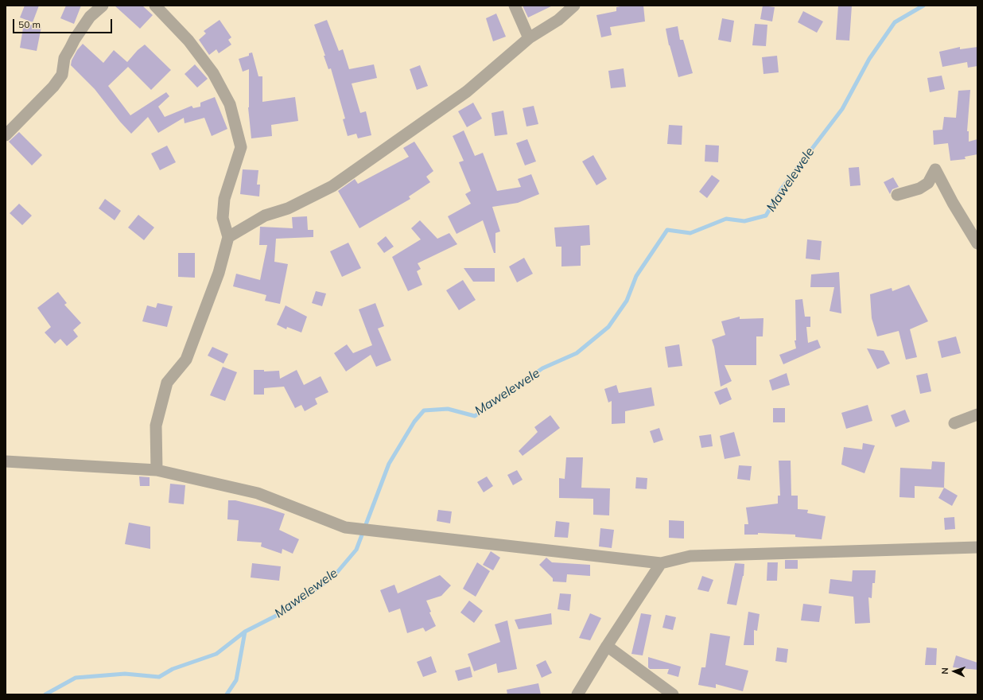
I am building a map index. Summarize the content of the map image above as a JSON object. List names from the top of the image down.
{
  "water": ["Mawelewele"],
  "scale_bar": "50 m",
  "north": "left"
}
